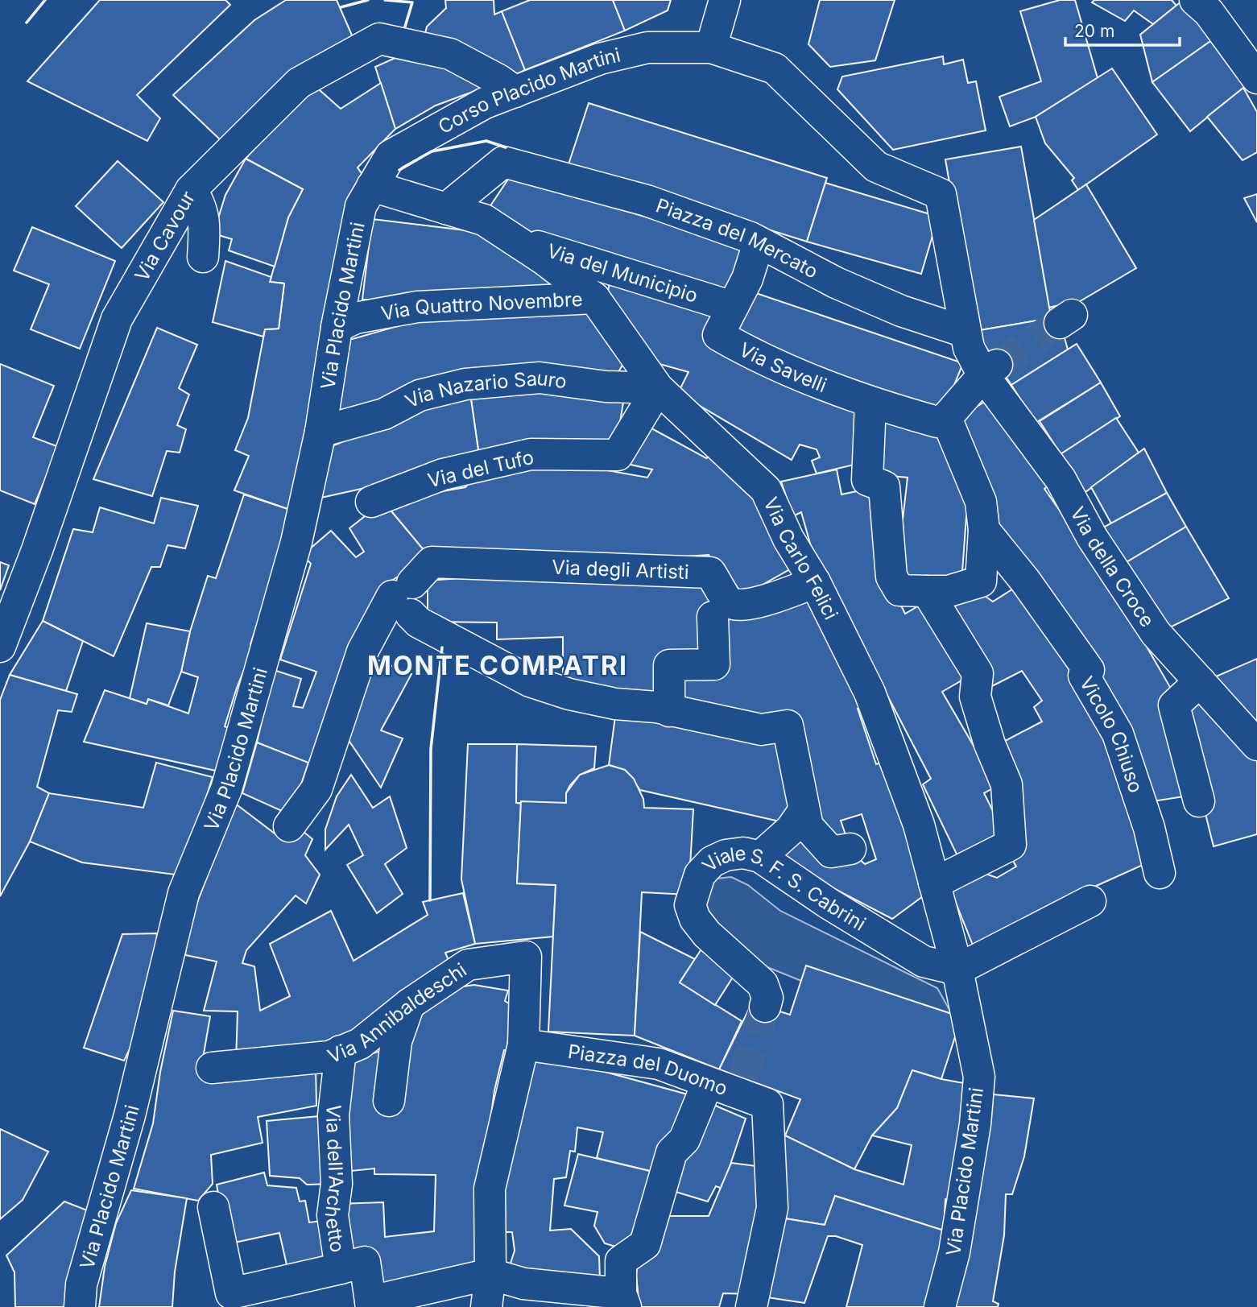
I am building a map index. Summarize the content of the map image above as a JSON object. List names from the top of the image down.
{
  "streets": {
    "street": [
      "Corso Placido Martini",
      "Via Cavour",
      "Piazza del Mercato",
      "Via del Municipio",
      "Via Placido Martini",
      "Via Quattro Novembre",
      "Via Savelli",
      "Via Nazario Sauro",
      "Via del Tufo",
      "Via Carlo Felici",
      "Via della Croce",
      "Via degli Artisti",
      "Vicolo Chiuso",
      "Viale S. F. S. Cabrini",
      "Via Annibaldeschi",
      "Piazza del Duomo",
      "Via dell'Archetto"
    ]
  },
  "crossings": [
    ["Corso Placido Martini", "Via Cavour"],
    ["Corso Placido Martini", "Via Placido Martini"],
    ["Corso Placido Martini", "Via Carlo Felici"],
    ["Corso Placido Martini", "Via della Croce"],
    ["Piazza del Mercato", "Via Savelli"],
    ["Piazza del Mercato", "Via Carlo Felici"],
    ["Piazza del Mercato", "Via della Croce"],
    ["Via del Municipio", "Via Savelli"],
    ["Via del Municipio", "Via Carlo Felici"],
    ["Via Placido Martini", "Via Quattro Novembre"],
    ["Via Placido Martini", "Via Nazario Sauro"],
    ["Via Placido Martini", "Via Carlo Felici"],
    ["Via Placido Martini", "Viale S. F. S. Cabrini"],
    ["Via Quattro Novembre", "Via Carlo Felici"],
    ["Via Nazario Sauro", "Via del Tufo"],
    ["Via Nazario Sauro", "Via Carlo Felici"],
    ["Via del Tufo", "Via Carlo Felici"],
    ["Via Carlo Felici", "Via degli Artisti"],
    ["Via Carlo Felici", "Viale S. F. S. Cabrini"],
    ["Via Annibaldeschi", "Piazza del Duomo"],
    ["Via Annibaldeschi", "Via dell'Archetto"]
  ],
  "districts": ["MONTE COMPATRI"],
  "scale_bar": "20 m"
}
